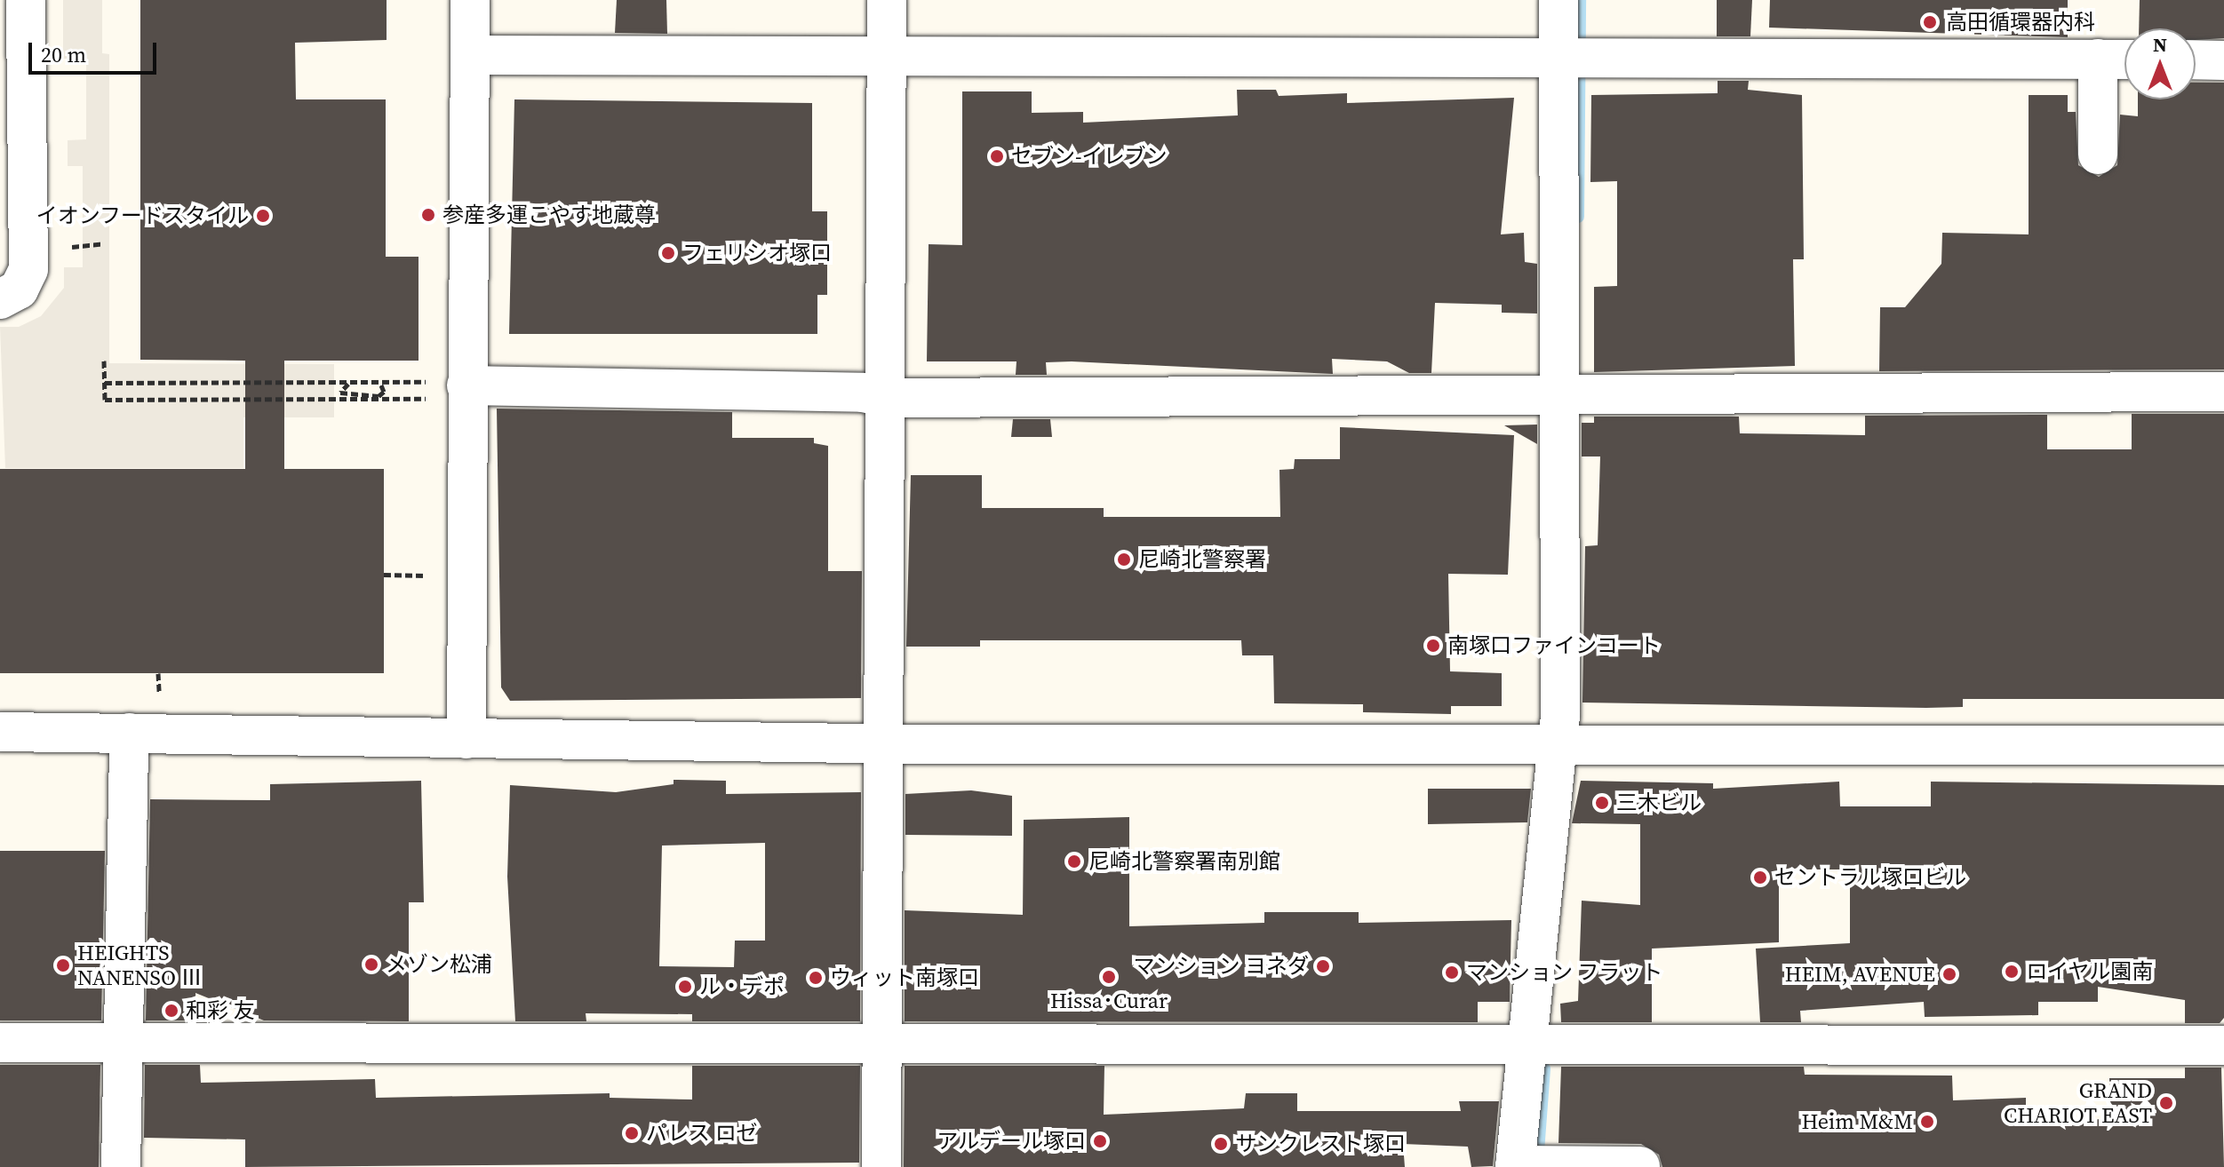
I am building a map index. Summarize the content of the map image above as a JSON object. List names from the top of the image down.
{
  "places": [
    "高田循環器内科",
    "セブン-イレブン",
    "参産多運こやす地蔵尊",
    "イオンフードスタイル",
    "フェリシオ塚口",
    "尼崎北警察署",
    "南塚口ファインコート",
    "三木ビル",
    "尼崎北警察署南別館",
    "セントラル塚口ビル",
    "メゾン松浦",
    "HEIGHTS NANENSO Ⅲ",
    "マンション ヨネダ",
    "ロイヤル園南",
    "マンション フラット",
    "HEIM, AVENUE",
    "Hissa･Curar",
    "ウィット南塚口",
    "ル・デポ",
    "和彩 友",
    "GRAND CHARIOT EAST",
    "Heim M&M",
    "パレス ロゼ",
    "アルデール塚口",
    "サンクレスト塚口"
  ],
  "scale_bar": "20 m",
  "north": "top"
}
